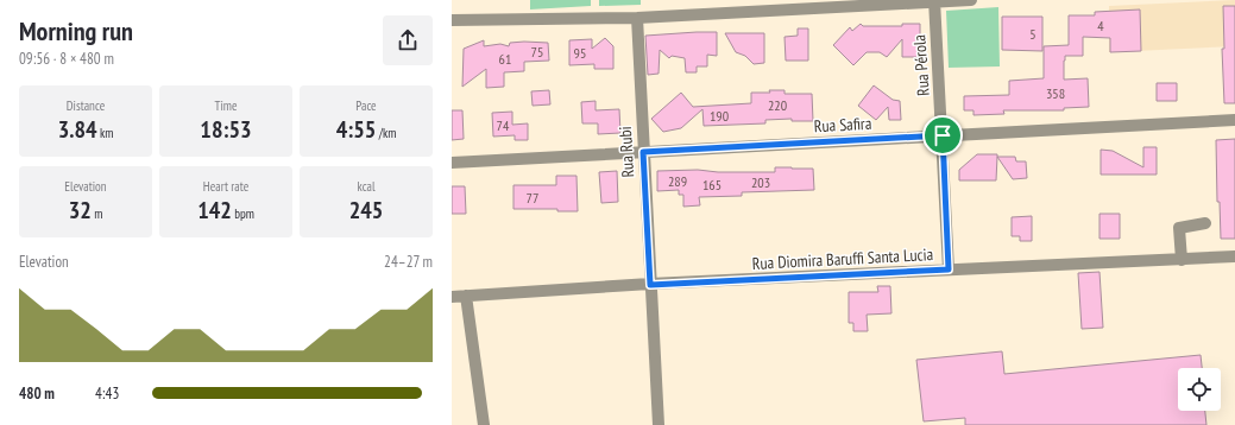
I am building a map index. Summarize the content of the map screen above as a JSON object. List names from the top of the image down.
{
  "streets": {
    "street": [
      "Rua Pérola",
      "Rua Safira",
      "Rua Rubi",
      "Rua Diomira Baruffi Santa Lucia"
    ]
  },
  "crossings": [
    ["Rua Pérola", "Rua Safira"],
    ["Rua Pérola", "Rua Diomira Baruffi Santa Lucia"],
    ["Rua Safira", "Rua Rubi"],
    ["Rua Rubi", "Rua Diomira Baruffi Santa Lucia"]
  ],
  "house_numbers": [
    "4",
    "5",
    "75",
    "95",
    "61",
    "358",
    "220",
    "190",
    "74",
    "289",
    "203",
    "165",
    "77"
  ],
  "page": {
    "heading": ["Morning run", "09:56 · 8 × 480 m"],
    "stats": [
      ["Distance", "3.84 km"],
      ["Time", "18:53"],
      ["Pace", "4:55 /km"],
      ["Elevation", "32 m"],
      ["Heart rate", "142 bpm"],
      ["kcal", "245"]
    ],
    "chart": ["Elevation", "24–27 m"],
    "list": [
      {
        "name": "480 m",
        "note": "4:43"
      }
    ]
  }
}
